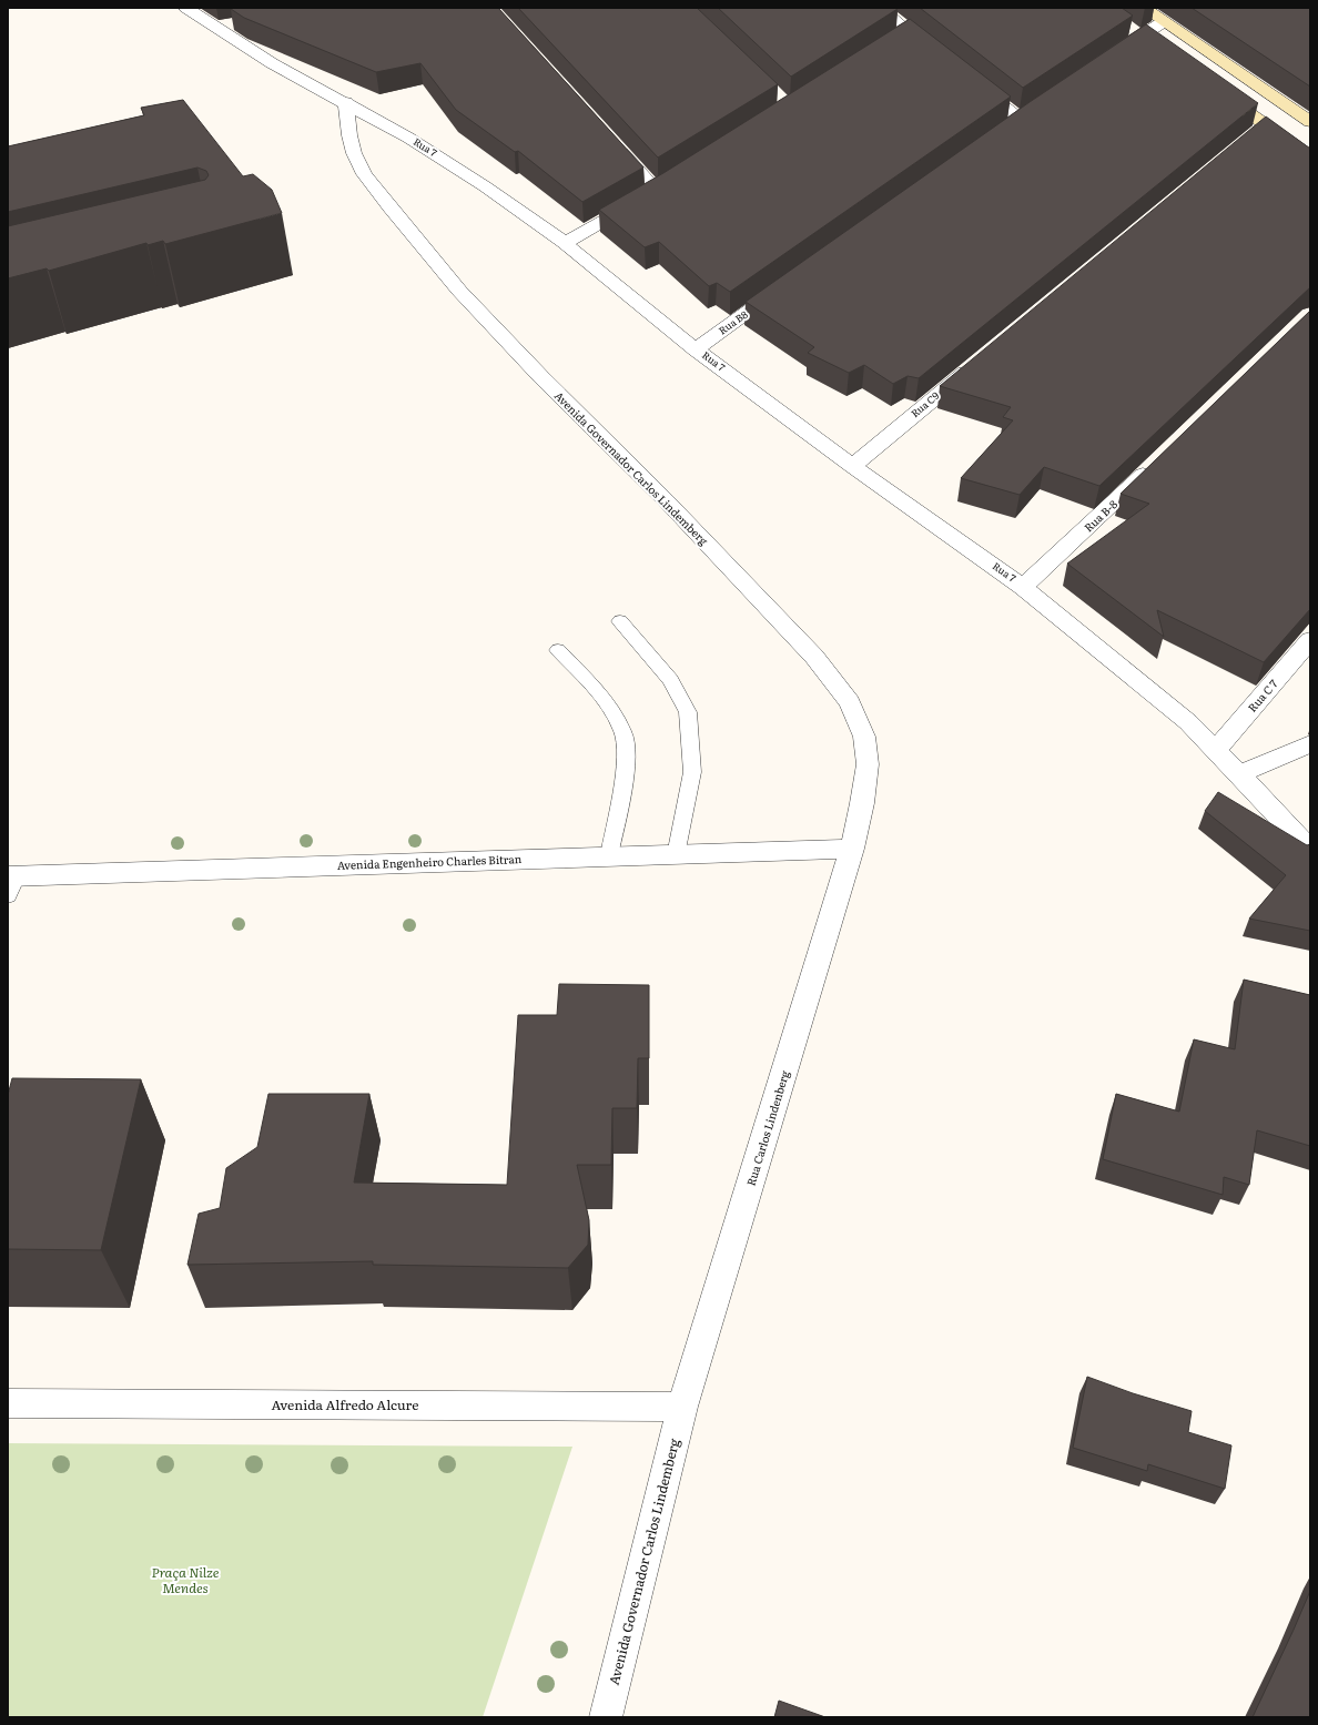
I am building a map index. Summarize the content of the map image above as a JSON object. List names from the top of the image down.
{
  "streets": {
    "street": [
      "Rua 7",
      "Rua B8",
      "Rua C9",
      "Avenida Governador Carlos Lindemberg",
      "Rua B-8",
      "Rua C 7",
      "Avenida Engenheiro Charles Bitran",
      "Rua Carlos Lindenberg",
      "Avenida Alfredo Alcure"
    ]
  },
  "crossings": [
    ["Rua 7", "Rua B8"],
    ["Rua 7", "Rua C9"],
    ["Rua 7", "Avenida Governador Carlos Lindemberg"],
    ["Rua 7", "Rua B-8"],
    ["Rua 7", "Rua C 7"],
    ["Avenida Governador Carlos Lindemberg", "Avenida Engenheiro Charles Bitran"],
    ["Avenida Governador Carlos Lindemberg", "Rua Carlos Lindenberg"],
    ["Avenida Governador Carlos Lindemberg", "Avenida Alfredo Alcure"],
    ["Avenida Engenheiro Charles Bitran", "Rua Carlos Lindenberg"],
    ["Rua Carlos Lindenberg", "Avenida Alfredo Alcure"]
  ],
  "parks": ["Praça Nilze Mendes"]
}
